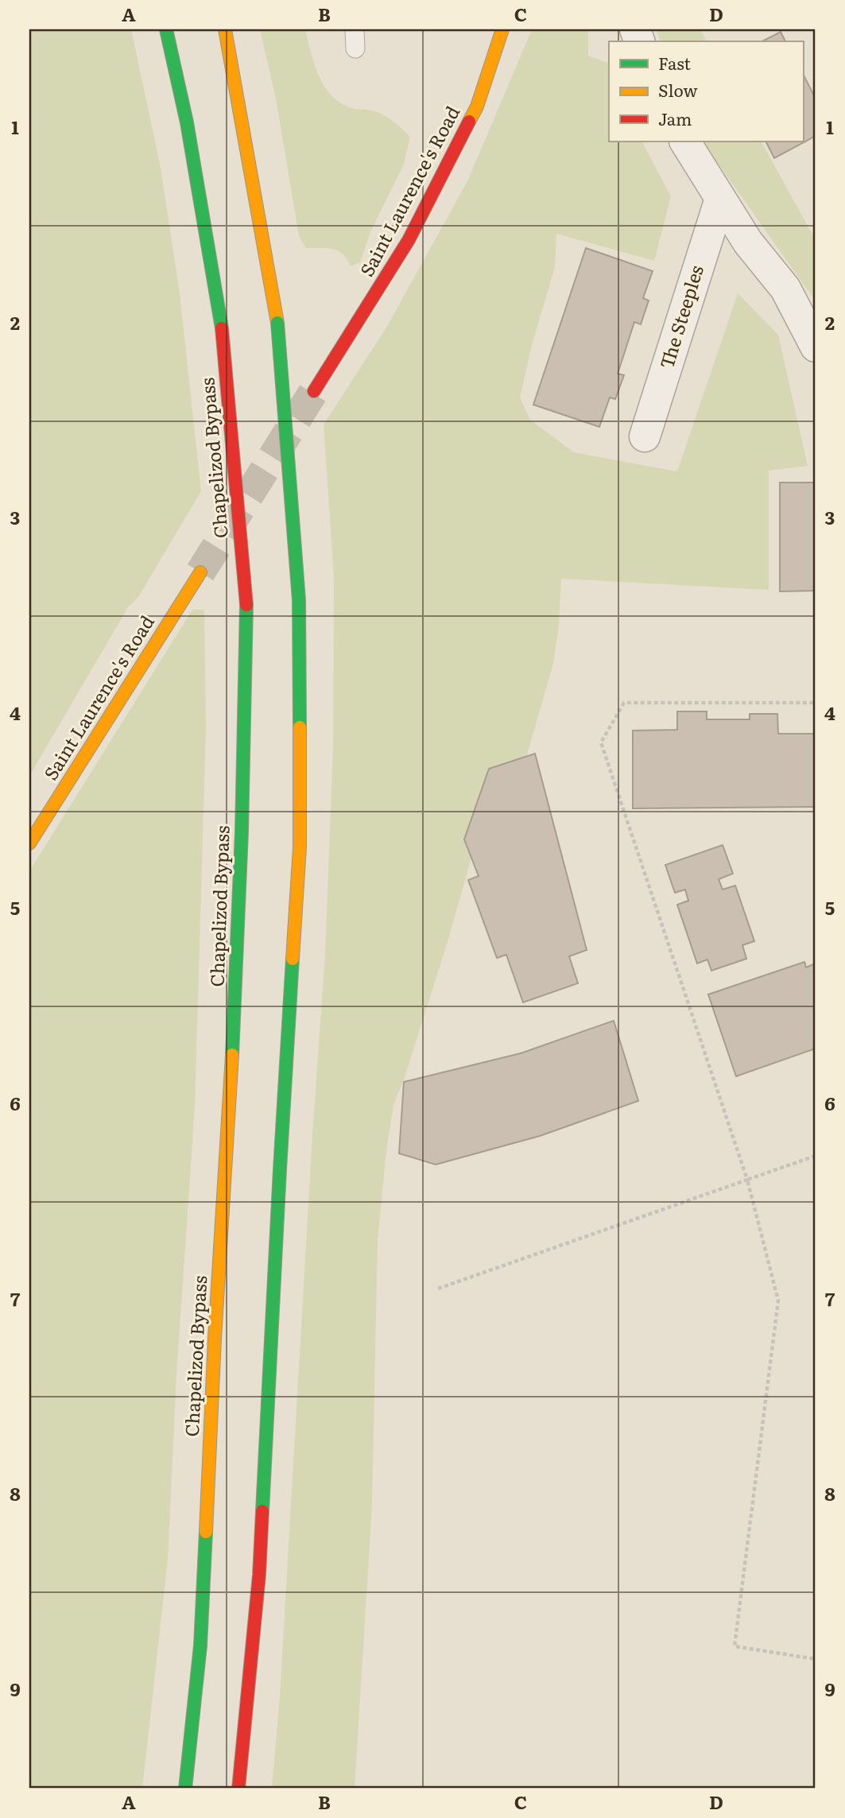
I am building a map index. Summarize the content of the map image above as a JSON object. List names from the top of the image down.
{
  "streets": {
    "main road": ["Saint Laurence's Road", "Chapelizod Bypass"],
    "street": ["The Steeples"]
  },
  "legend": ["Fast", "Slow", "Jam"],
  "grid": {
    "columns": [
      "A",
      "B",
      "C",
      "D"
    ],
    "rows": [
      "1",
      "2",
      "3",
      "4",
      "5",
      "6",
      "7",
      "8",
      "9"
    ]
  }
}
